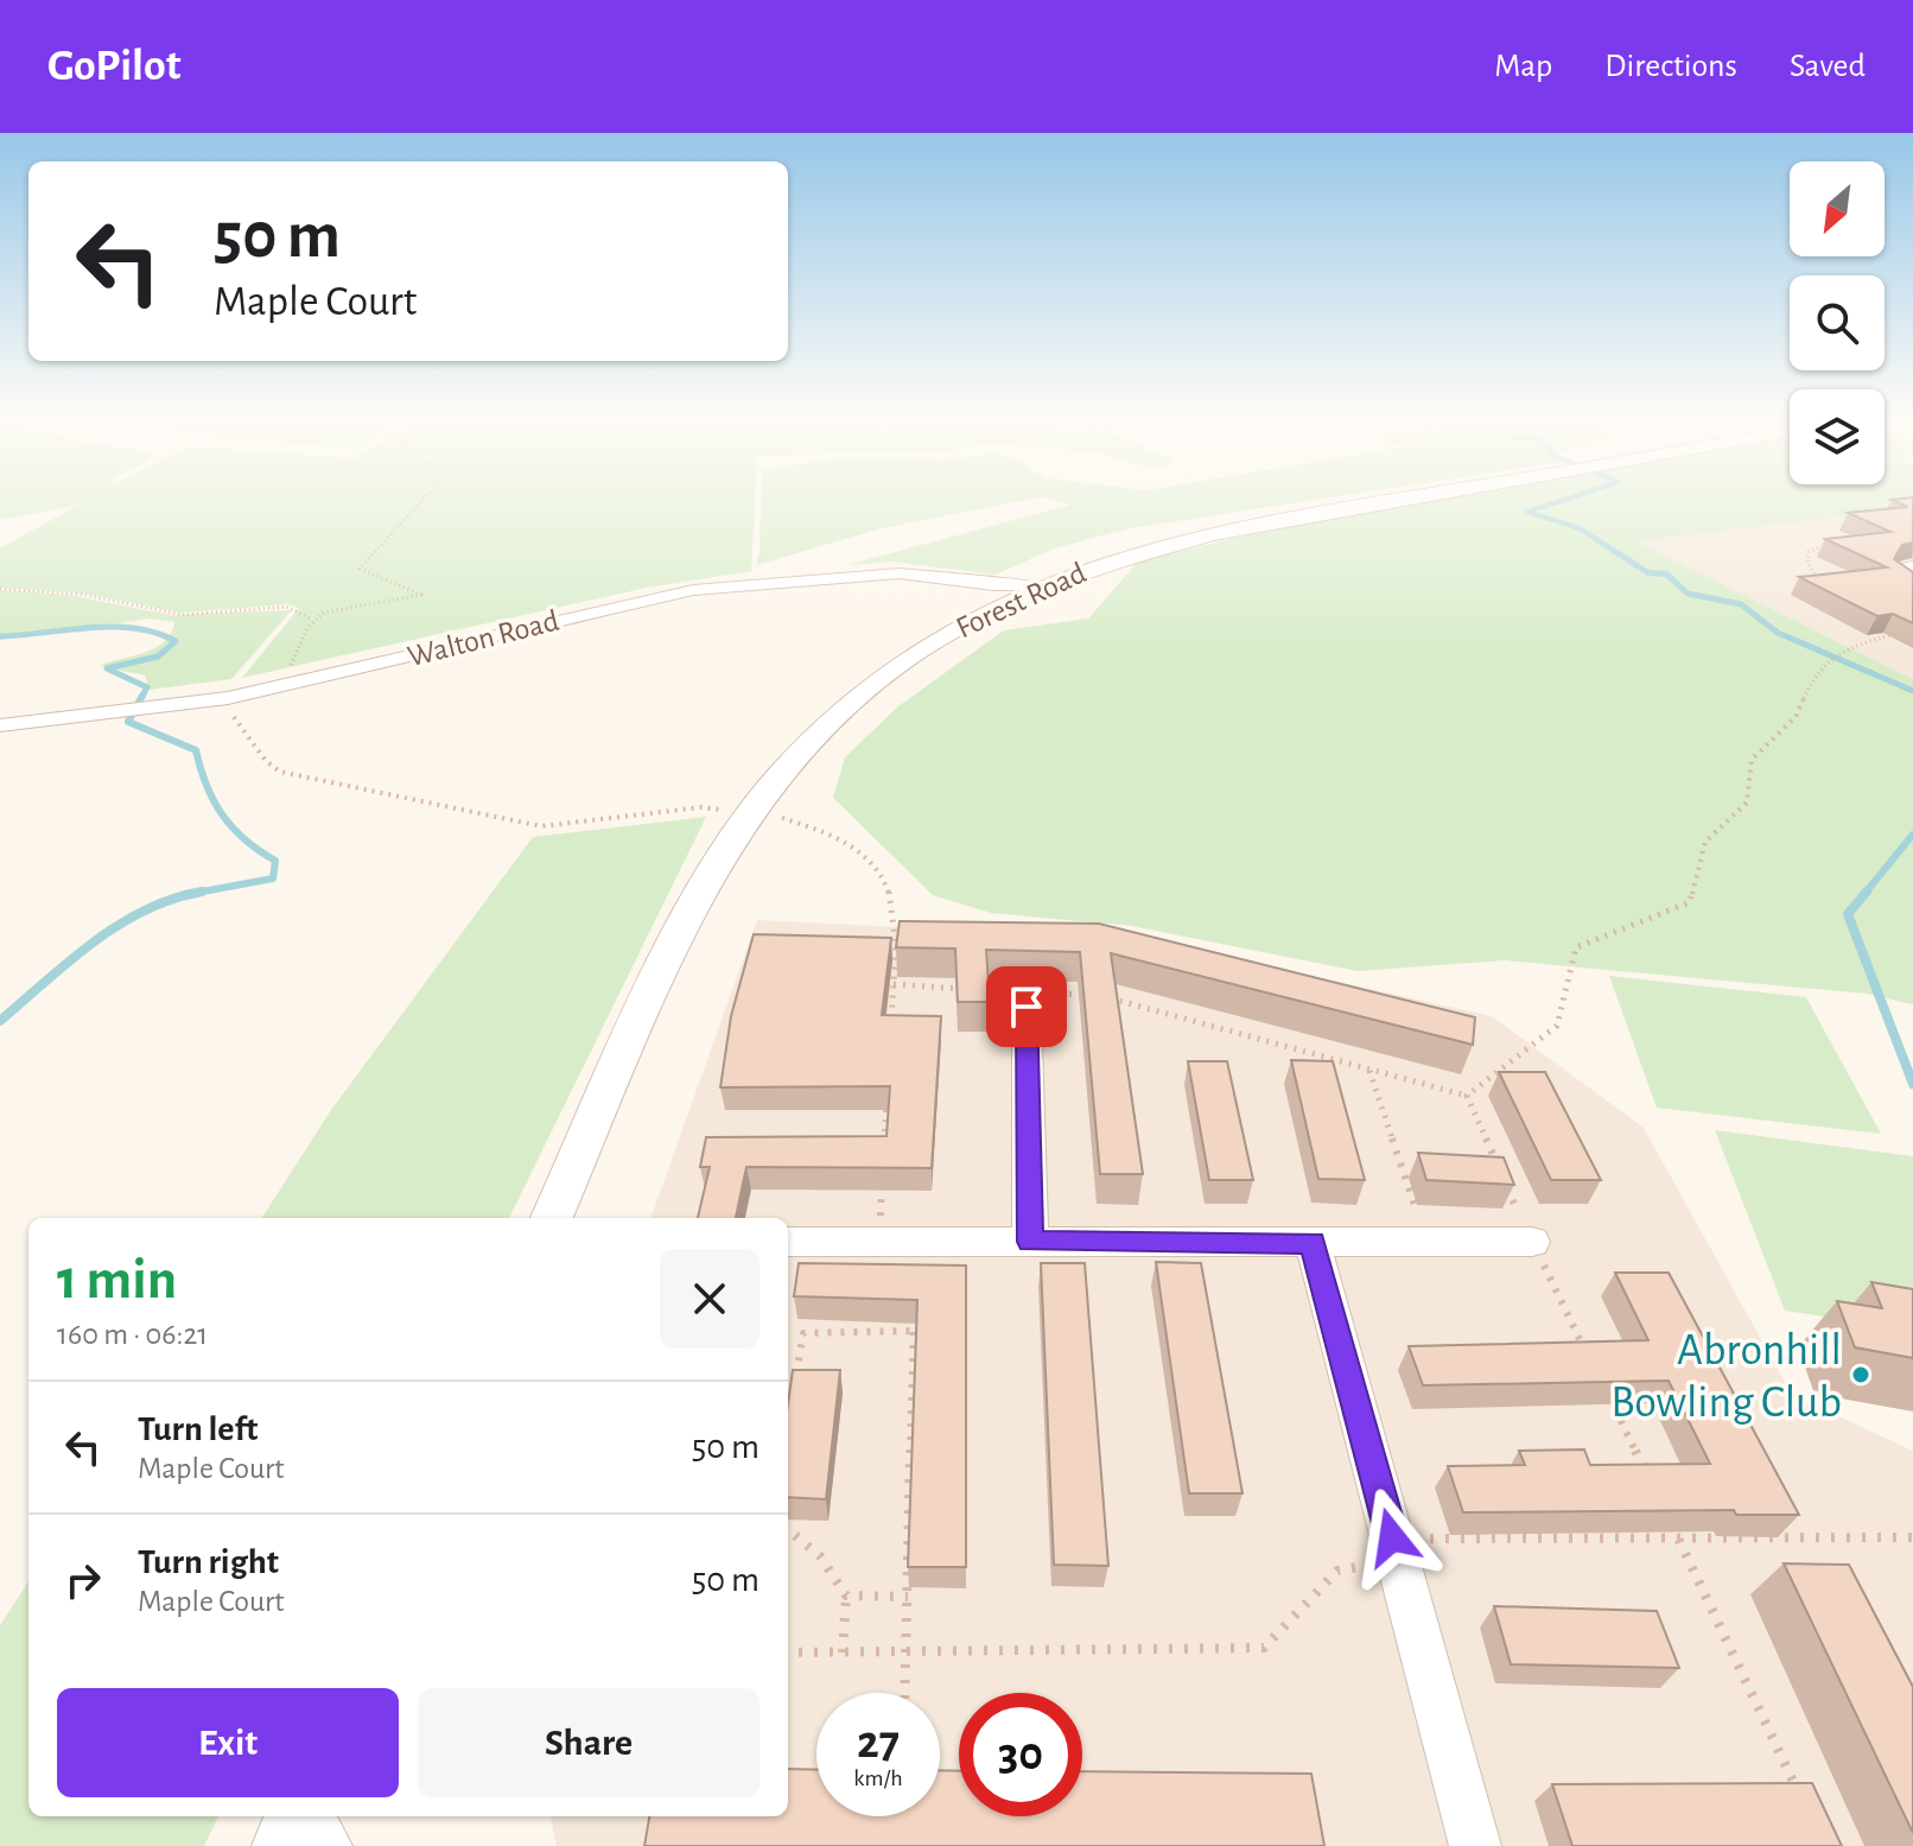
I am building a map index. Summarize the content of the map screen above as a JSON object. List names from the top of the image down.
{
  "streets": {
    "street": ["Forest Road", "Walton Road"]
  },
  "crossings": [
    ["Forest Road", "Walton Road"]
  ],
  "places": ["Abronhill Bowling Club"],
  "north": "bottom left",
  "page": {
    "header": "GoPilot",
    "nav": ["Map", "Directions", "Saved"],
    "turn": ["50 m", "Maple Court"],
    "heading": ["1 min", "160 m · 06:21"],
    "list": [
      {
        "name": "Turn left",
        "note": "Maple Court",
        "value": "50 m"
      },
      {
        "name": "Turn right",
        "note": "Maple Court",
        "value": "50 m"
      }
    ],
    "buttons": ["Exit", "Share"],
    "speed": "27 km/h",
    "limit": "30"
  }
}
